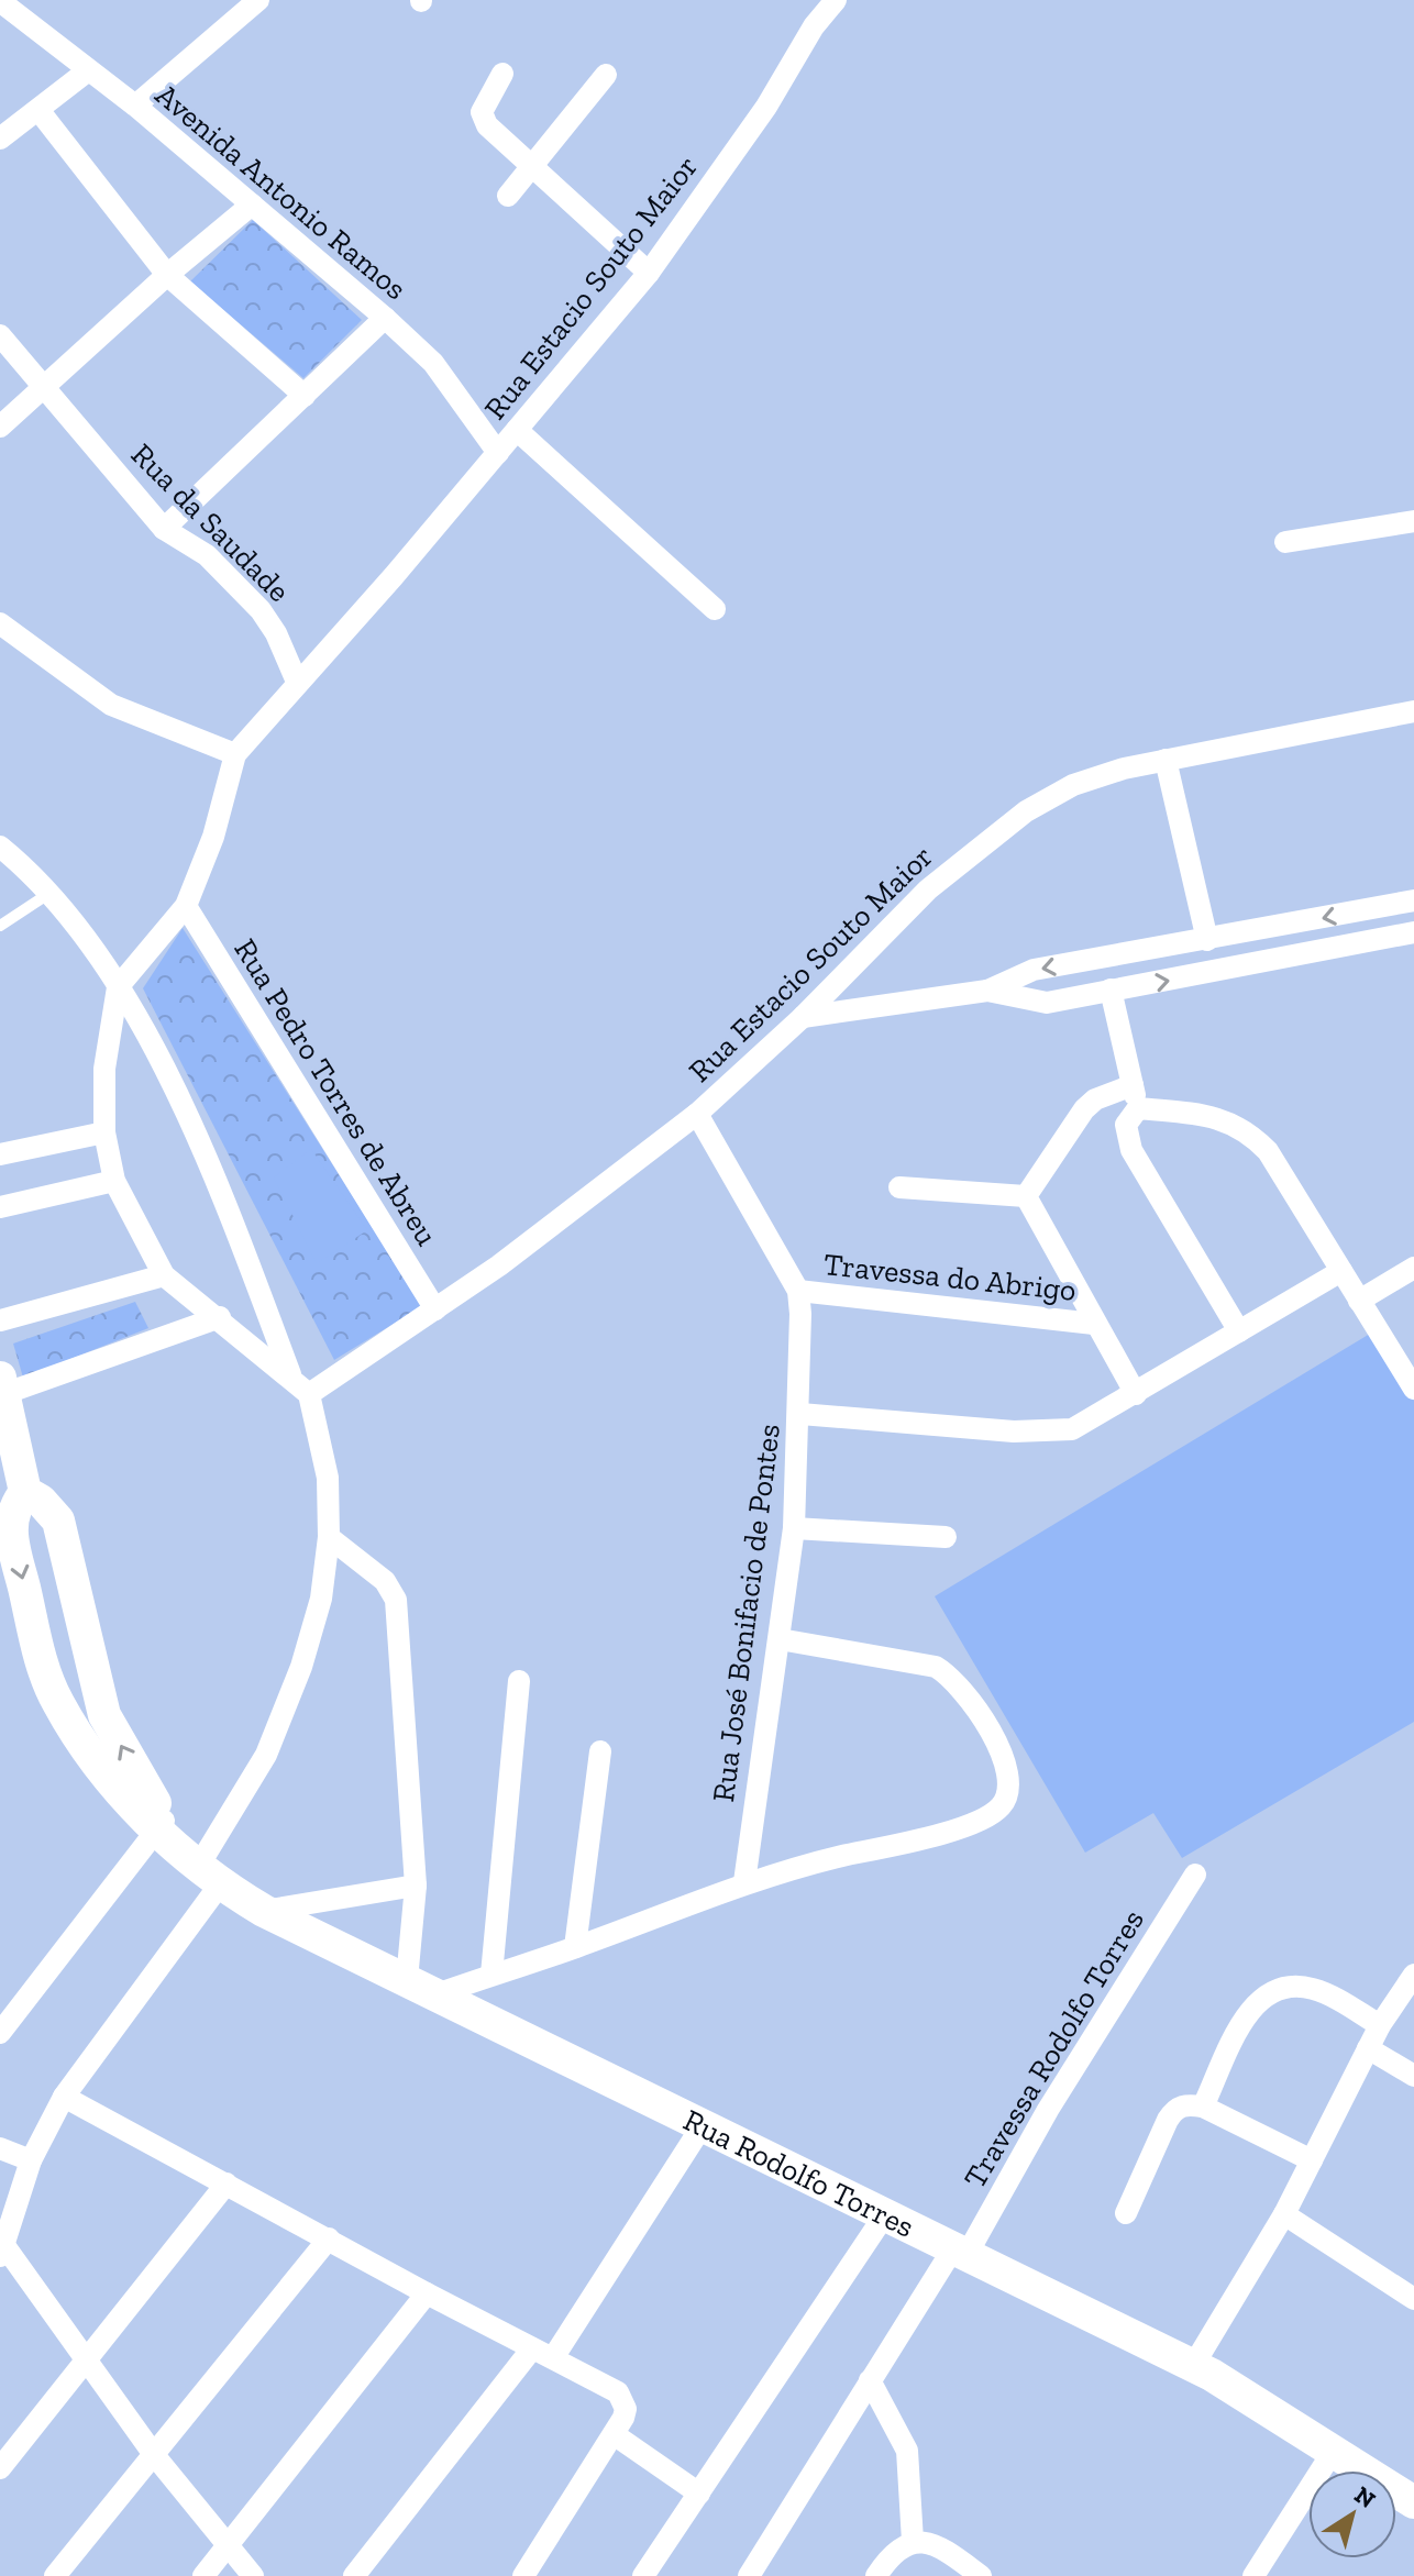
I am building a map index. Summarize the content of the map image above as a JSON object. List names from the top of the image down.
{
  "streets": {
    "main road": ["Rua Rodolfo Torres"],
    "street": [
      "Avenida Antonio Ramos",
      "Rua Estacio Souto Maior",
      "Rua da Saudade",
      "Rua Pedro Torres de Abreu",
      "Travessa do Abrigo",
      "Rua José Bonifacio de Pontes",
      "Travessa Rodolfo Torres"
    ]
  },
  "crossings": [
    ["Avenida Antonio Ramos", "Rua Estacio Souto Maior"],
    ["Rua Estacio Souto Maior", "Rua da Saudade"],
    ["Rua Estacio Souto Maior", "Rua Pedro Torres de Abreu"],
    ["Rua Estacio Souto Maior", "Rua José Bonifacio de Pontes"],
    ["Travessa do Abrigo", "Rua José Bonifacio de Pontes"],
    ["Travessa Rodolfo Torres", "Rua Rodolfo Torres"]
  ],
  "north": "top right"
}
